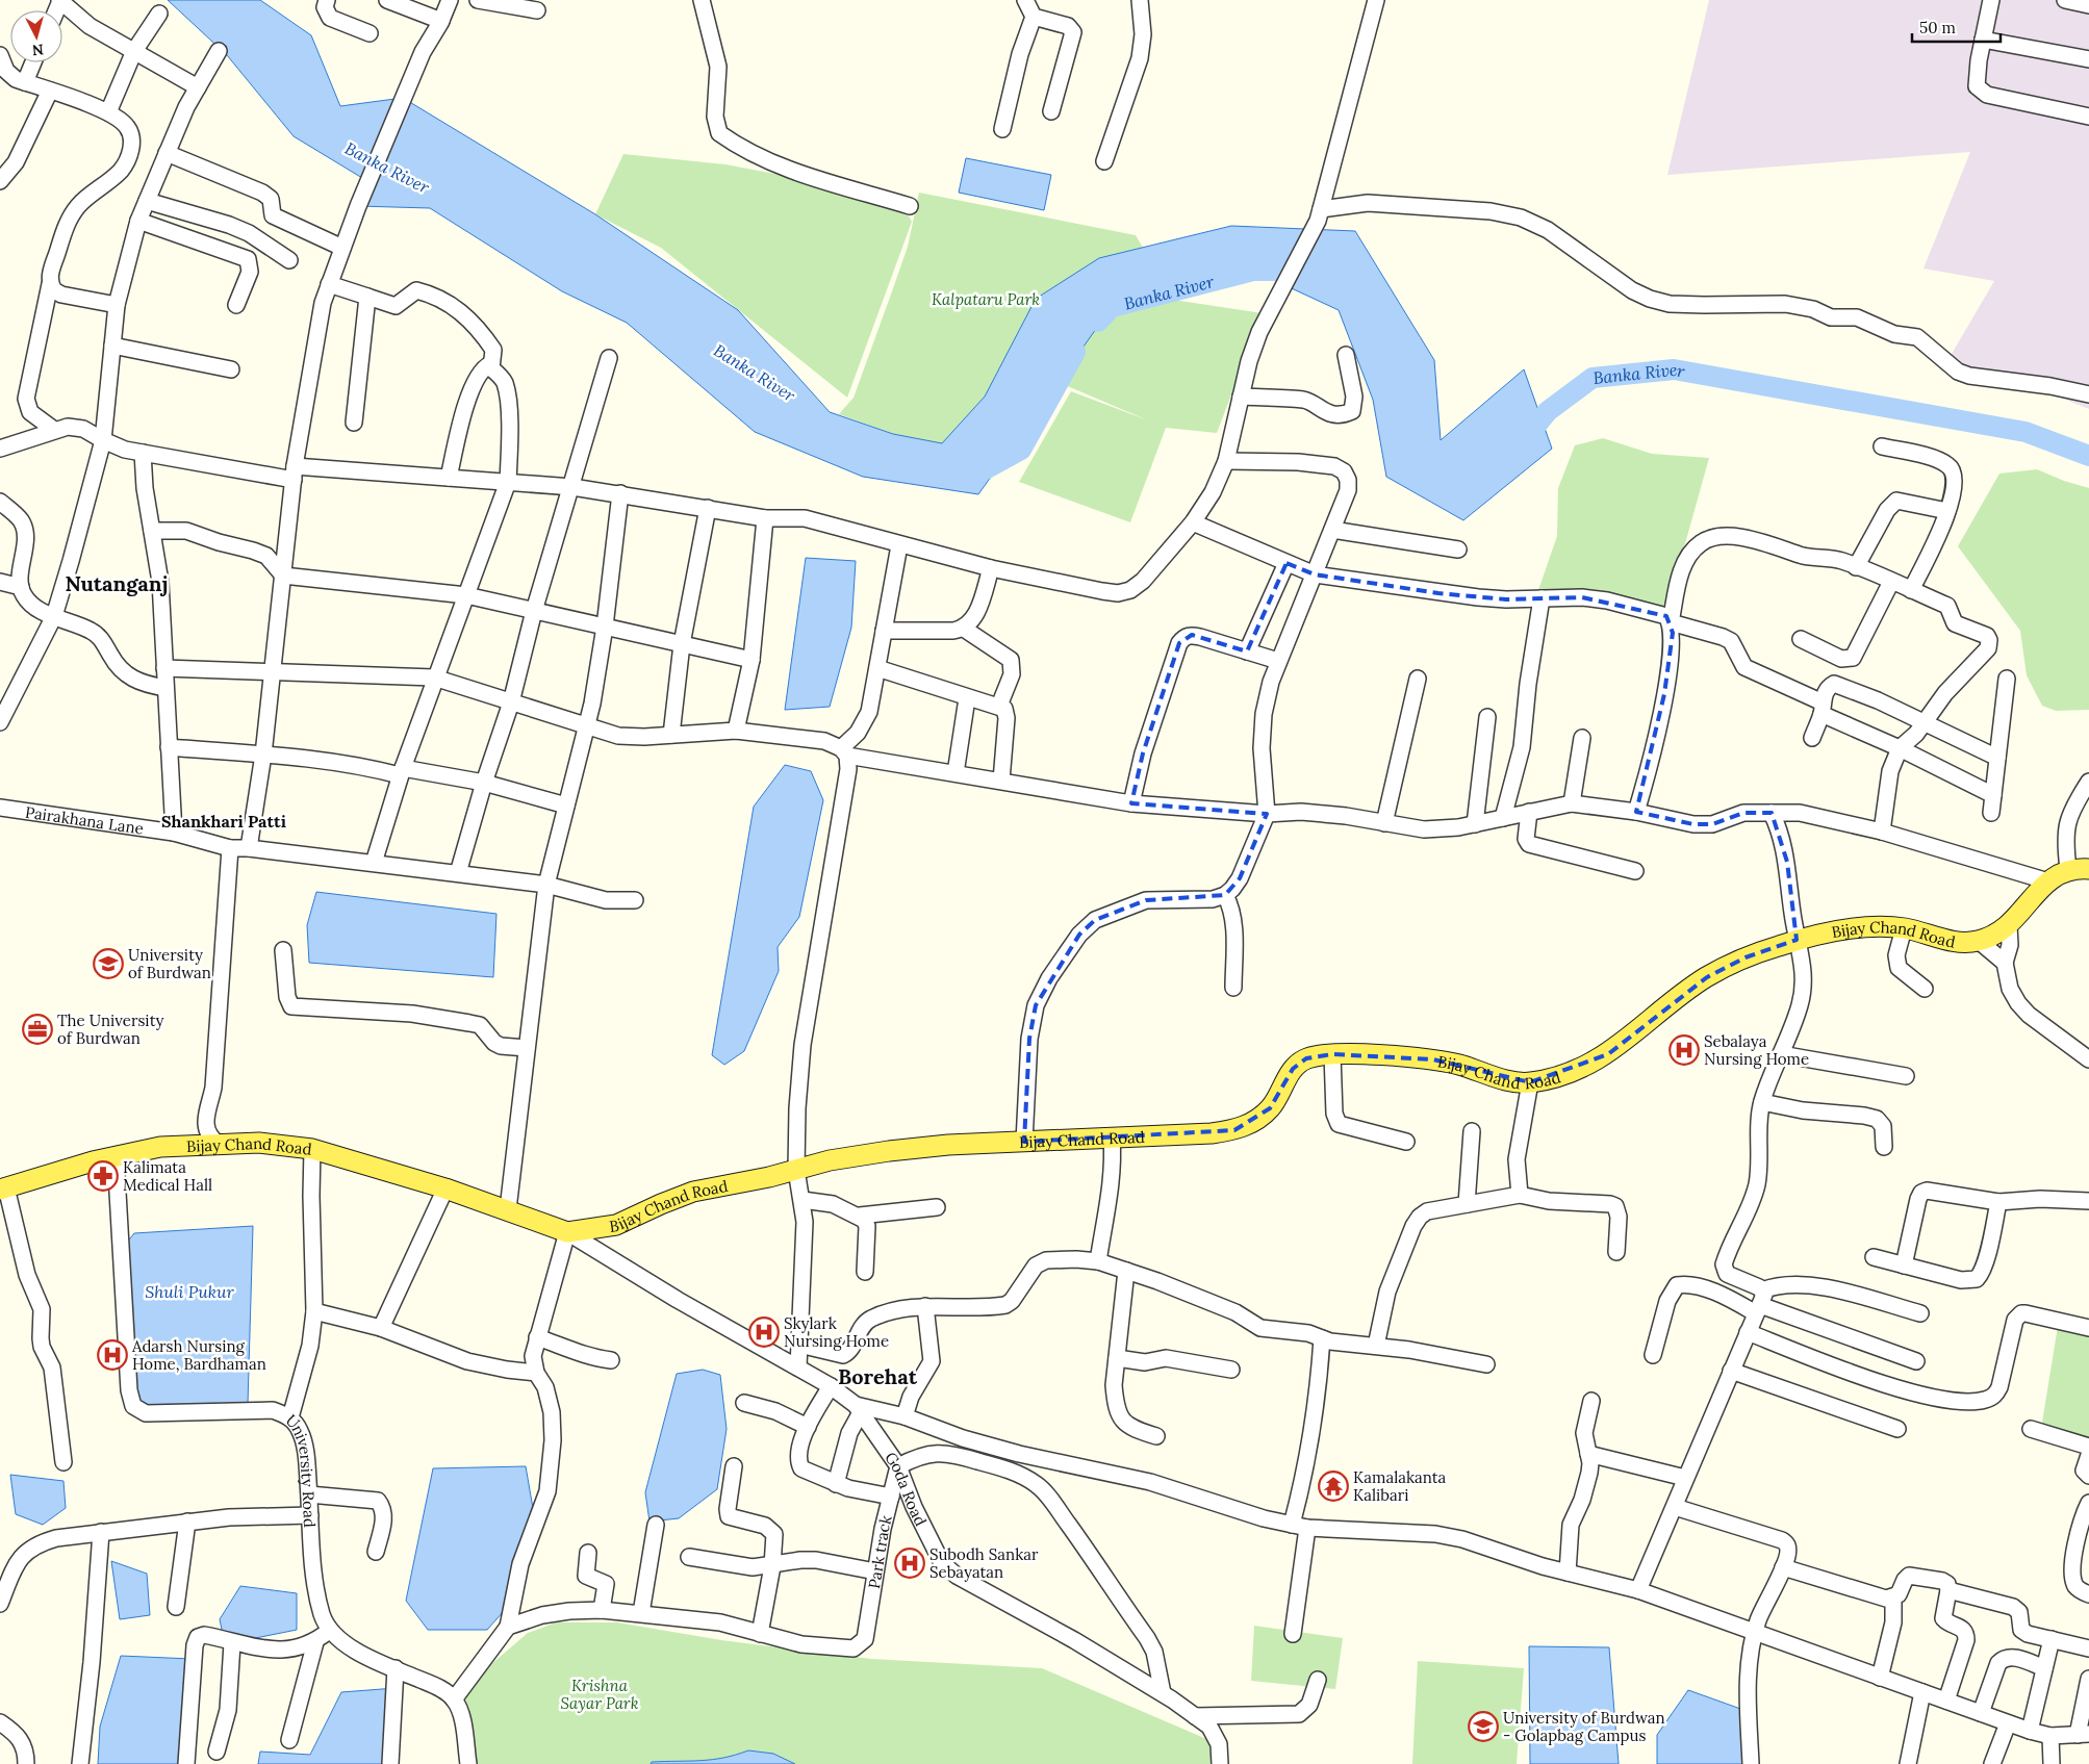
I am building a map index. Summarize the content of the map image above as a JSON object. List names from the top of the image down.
{
  "streets": {
    "main road": ["Bijay Chand Road"],
    "street": [
      "Pairakhana Lane",
      "University Road",
      "Goda Road",
      "Park track"
    ]
  },
  "crossings": [
    ["Bijay Chand Road", "University Road"],
    ["Bijay Chand Road", "Goda Road"],
    ["Goda Road", "Park track"]
  ],
  "districts": ["Nutanganj", "Shankhari Patti", "Borehat"],
  "water": ["Banka River", "Shuli Pukur"],
  "parks": ["Kalpataru Park", "Krishna Sayar Park"],
  "places": {
    "school or university": ["University of Burdwan", "University of Burdwan - Golapbag Campus"],
    "office": ["The University of Burdwan"],
    "hospital": [
      "Sebalaya Nursing Home",
      "Skylark Nursing Home",
      "Adarsh Nursing Home, Bardhaman",
      "Subodh Sankar Sebayatan"
    ],
    "pharmacy": ["Kalimata Medical Hall"],
    "temple": ["Kamalakanta Kalibari"]
  },
  "scale_bar": "50 m",
  "north": "bottom"
}
